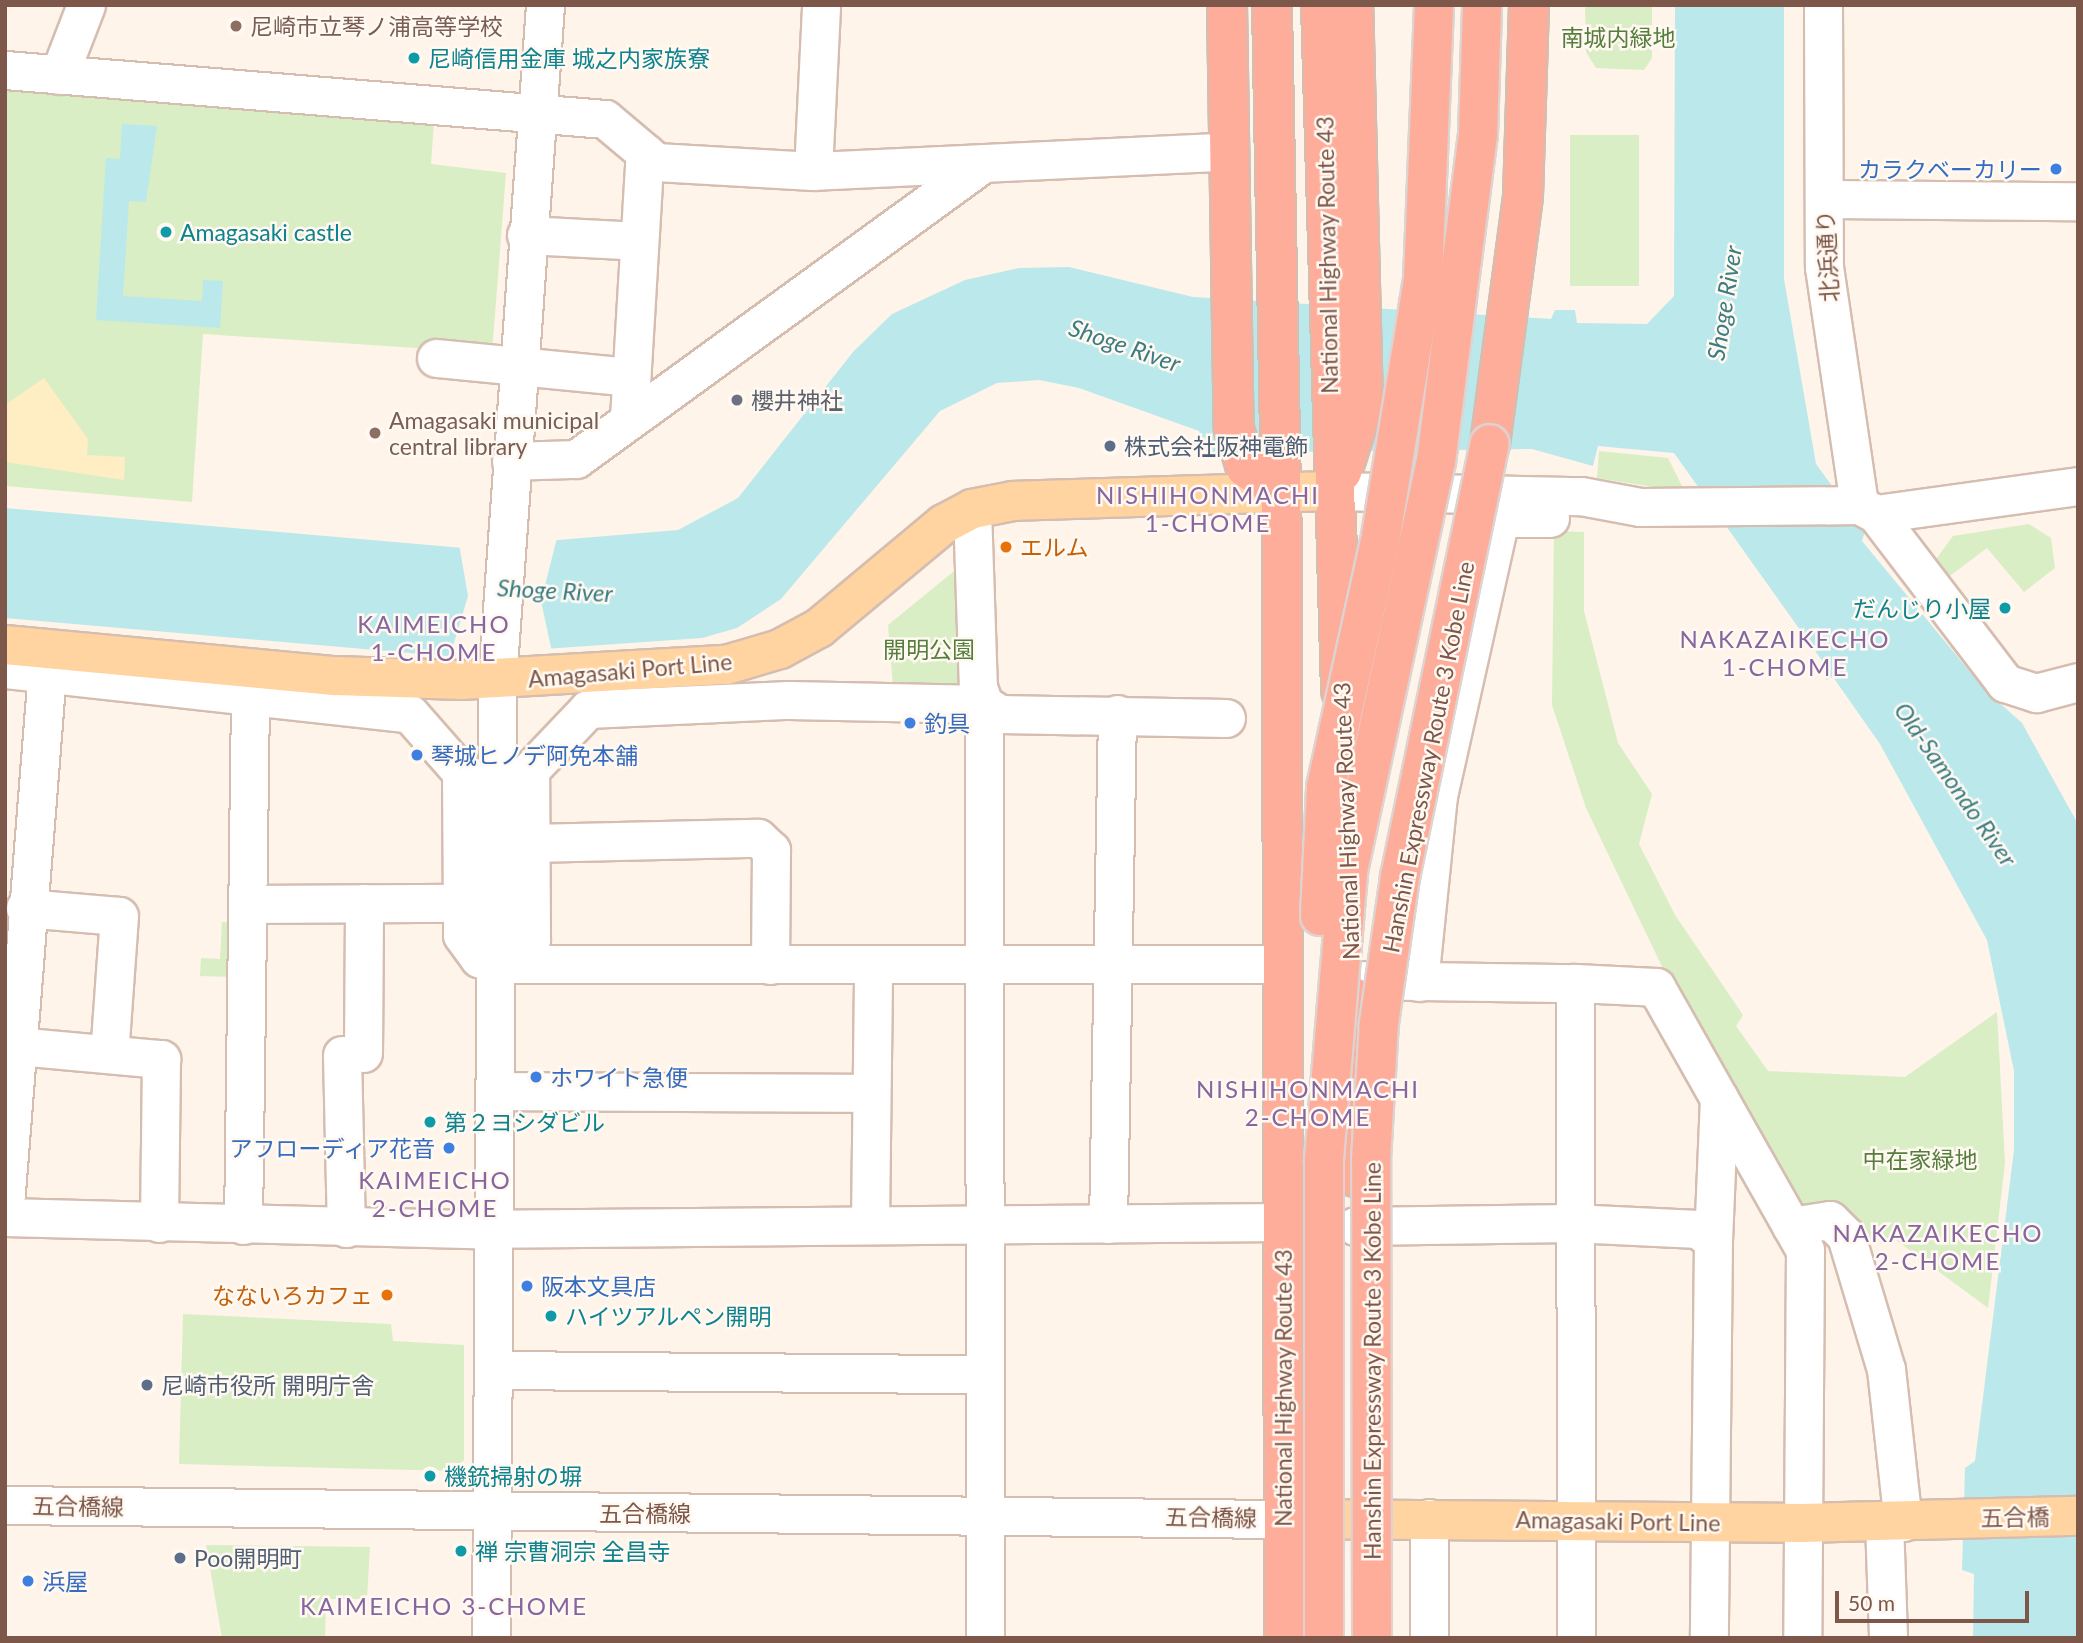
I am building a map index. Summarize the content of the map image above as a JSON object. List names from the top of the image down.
{
  "streets": {
    "highway": ["National Highway Route 43", "Hanshin Expressway Route 3 Kobe Line"],
    "main road": ["Amagasaki Port Line", "五合橋"],
    "street": ["北浜通り", "五合橋線"]
  },
  "crossings": [
    ["National Highway Route 43", "Amagasaki Port Line"],
    ["National Highway Route 43", "Hanshin Expressway Route 3 Kobe Line"],
    ["National Highway Route 43", "五合橋線"],
    ["Amagasaki Port Line", "五合橋線"],
    ["Amagasaki Port Line", "五合橋"]
  ],
  "districts": [
    "NISHIHONMACHI 1-CHOME",
    "KAIMEICHO 1-CHOME",
    "NAKAZAIKECHO 1-CHOME",
    "NISHIHONMACHI 2-CHOME",
    "KAIMEICHO 2-CHOME",
    "NAKAZAIKECHO 2-CHOME",
    "KAIMEICHO 3-CHOME"
  ],
  "water": ["Shoge River", "Old-Samondo River"],
  "parks": ["南城内緑地", "開明公園", "中在家緑地"],
  "places": [
    "尼崎市立琴ノ浦高等学校",
    "尼崎信用金庫 城之内家族寮",
    "カラクベーカリー",
    "Amagasaki castle",
    "櫻井神社",
    "Amagasaki municipal central library",
    "株式会社阪神電飾",
    "エルム",
    "だんじり小屋",
    "釣具",
    "琴城ヒノデ阿免本舗",
    "ホワイト急便",
    "第２ヨシダビル",
    "アフローディア花音",
    "阪本文具店",
    "なないろカフェ",
    "ハイツアルペン開明",
    "尼崎市役所 開明庁舎",
    "機銃掃射の塀",
    "禅 宗曹洞宗 全昌寺",
    "Poo開明町",
    "浜屋"
  ],
  "scale_bar": "50 m"
}
